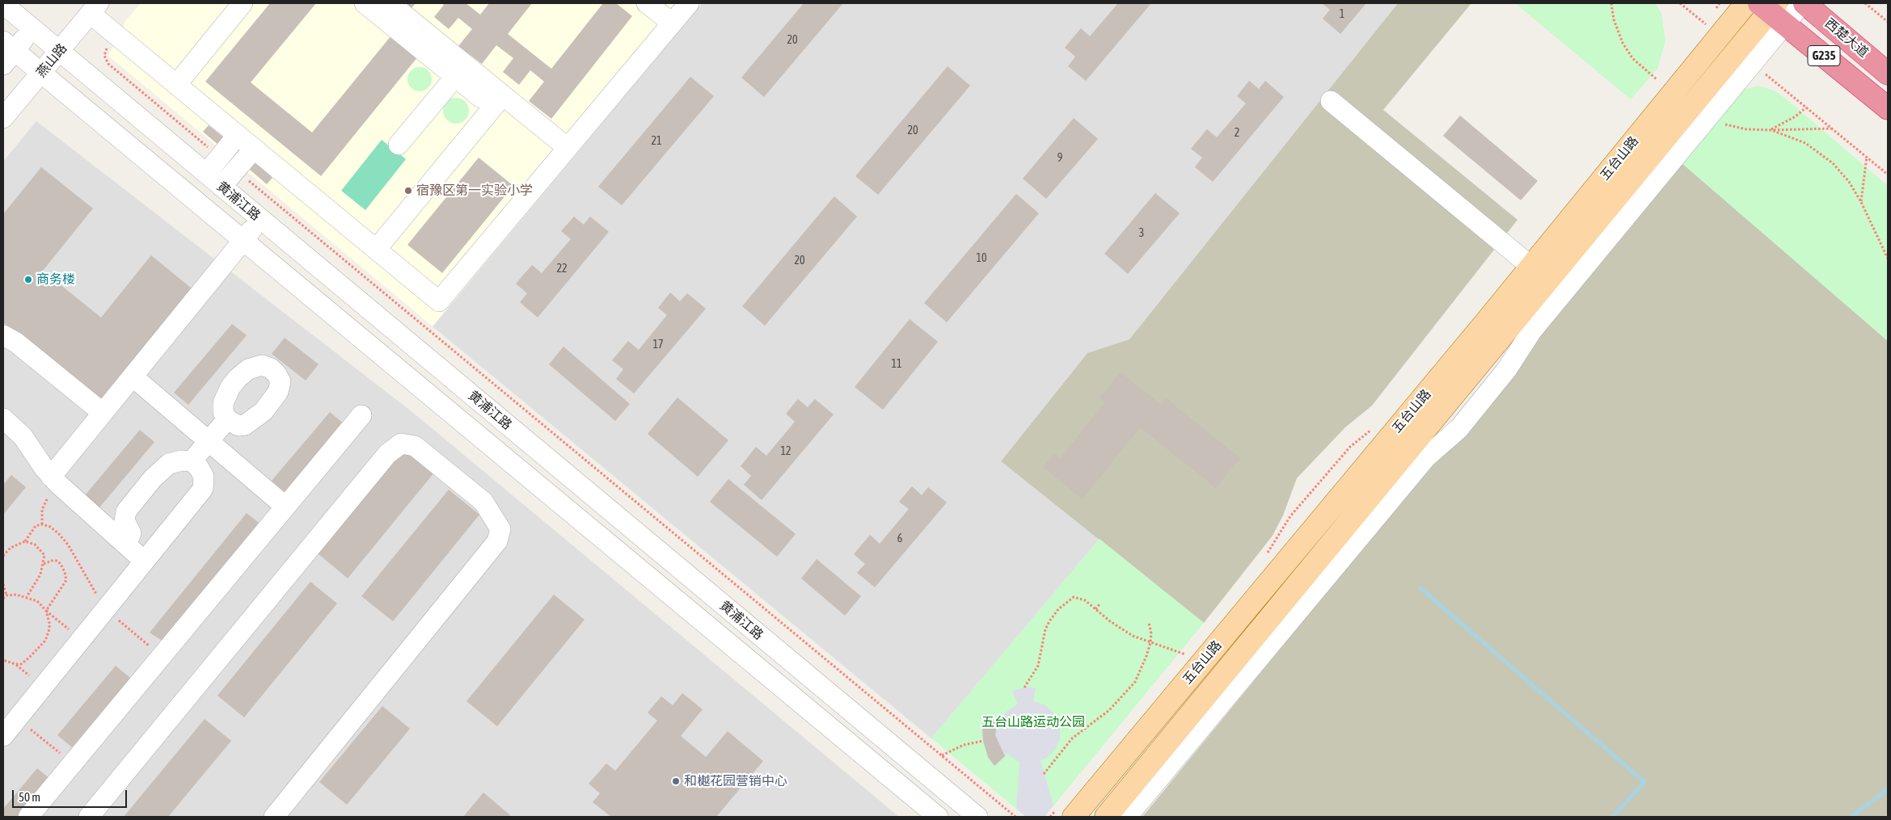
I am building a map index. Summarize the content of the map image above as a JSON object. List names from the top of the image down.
{
  "streets": {
    "highway": ["西楚大道", "G235"],
    "main road": ["五台山路"],
    "street": ["燕山路", "黄浦江路"]
  },
  "crossings": [
    ["G235", "五台山路"],
    ["燕山路", "黄浦江路"]
  ],
  "parks": ["五台山路运动公园"],
  "places": ["宿豫区第一实验小学", "商务楼", "和樾花园营销中心"],
  "house_numbers": [
    "1",
    "20",
    "20",
    "2",
    "21",
    "9",
    "3",
    "10",
    "20",
    "22",
    "17",
    "11",
    "12",
    "6"
  ],
  "scale_bar": "50 m"
}
